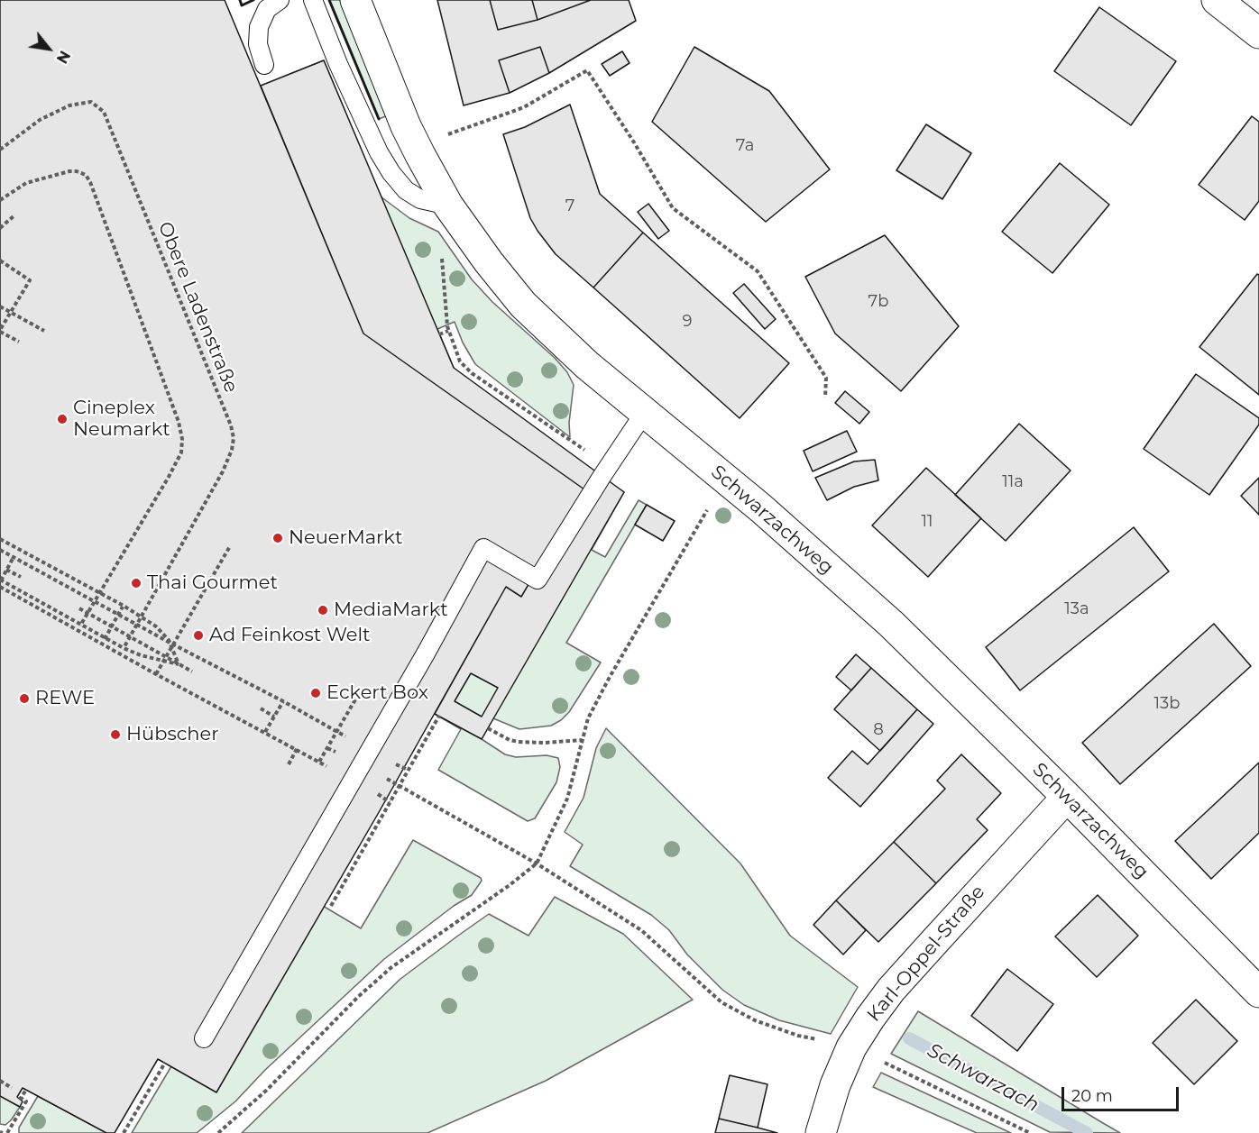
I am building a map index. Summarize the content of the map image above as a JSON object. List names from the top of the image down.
{
  "streets": {
    "street": ["Schwarzachweg", "Karl-Oppel-Straße"],
    "path": ["Obere Ladenstraße"]
  },
  "crossings": [
    ["Schwarzachweg", "Karl-Oppel-Straße"]
  ],
  "water": ["Schwarzach"],
  "places": [
    "Cineplex Neumarkt",
    "NeuerMarkt",
    "Thai Gourmet",
    "MediaMarkt",
    "Ad Feinkost Welt",
    "Eckert Box",
    "REWE",
    "Hübscher"
  ],
  "house_numbers": [
    "7a",
    "7",
    "7b",
    "9",
    "11a",
    "11",
    "13a",
    "13b",
    "8"
  ],
  "scale_bar": "20 m",
  "north": "bottom right"
}
